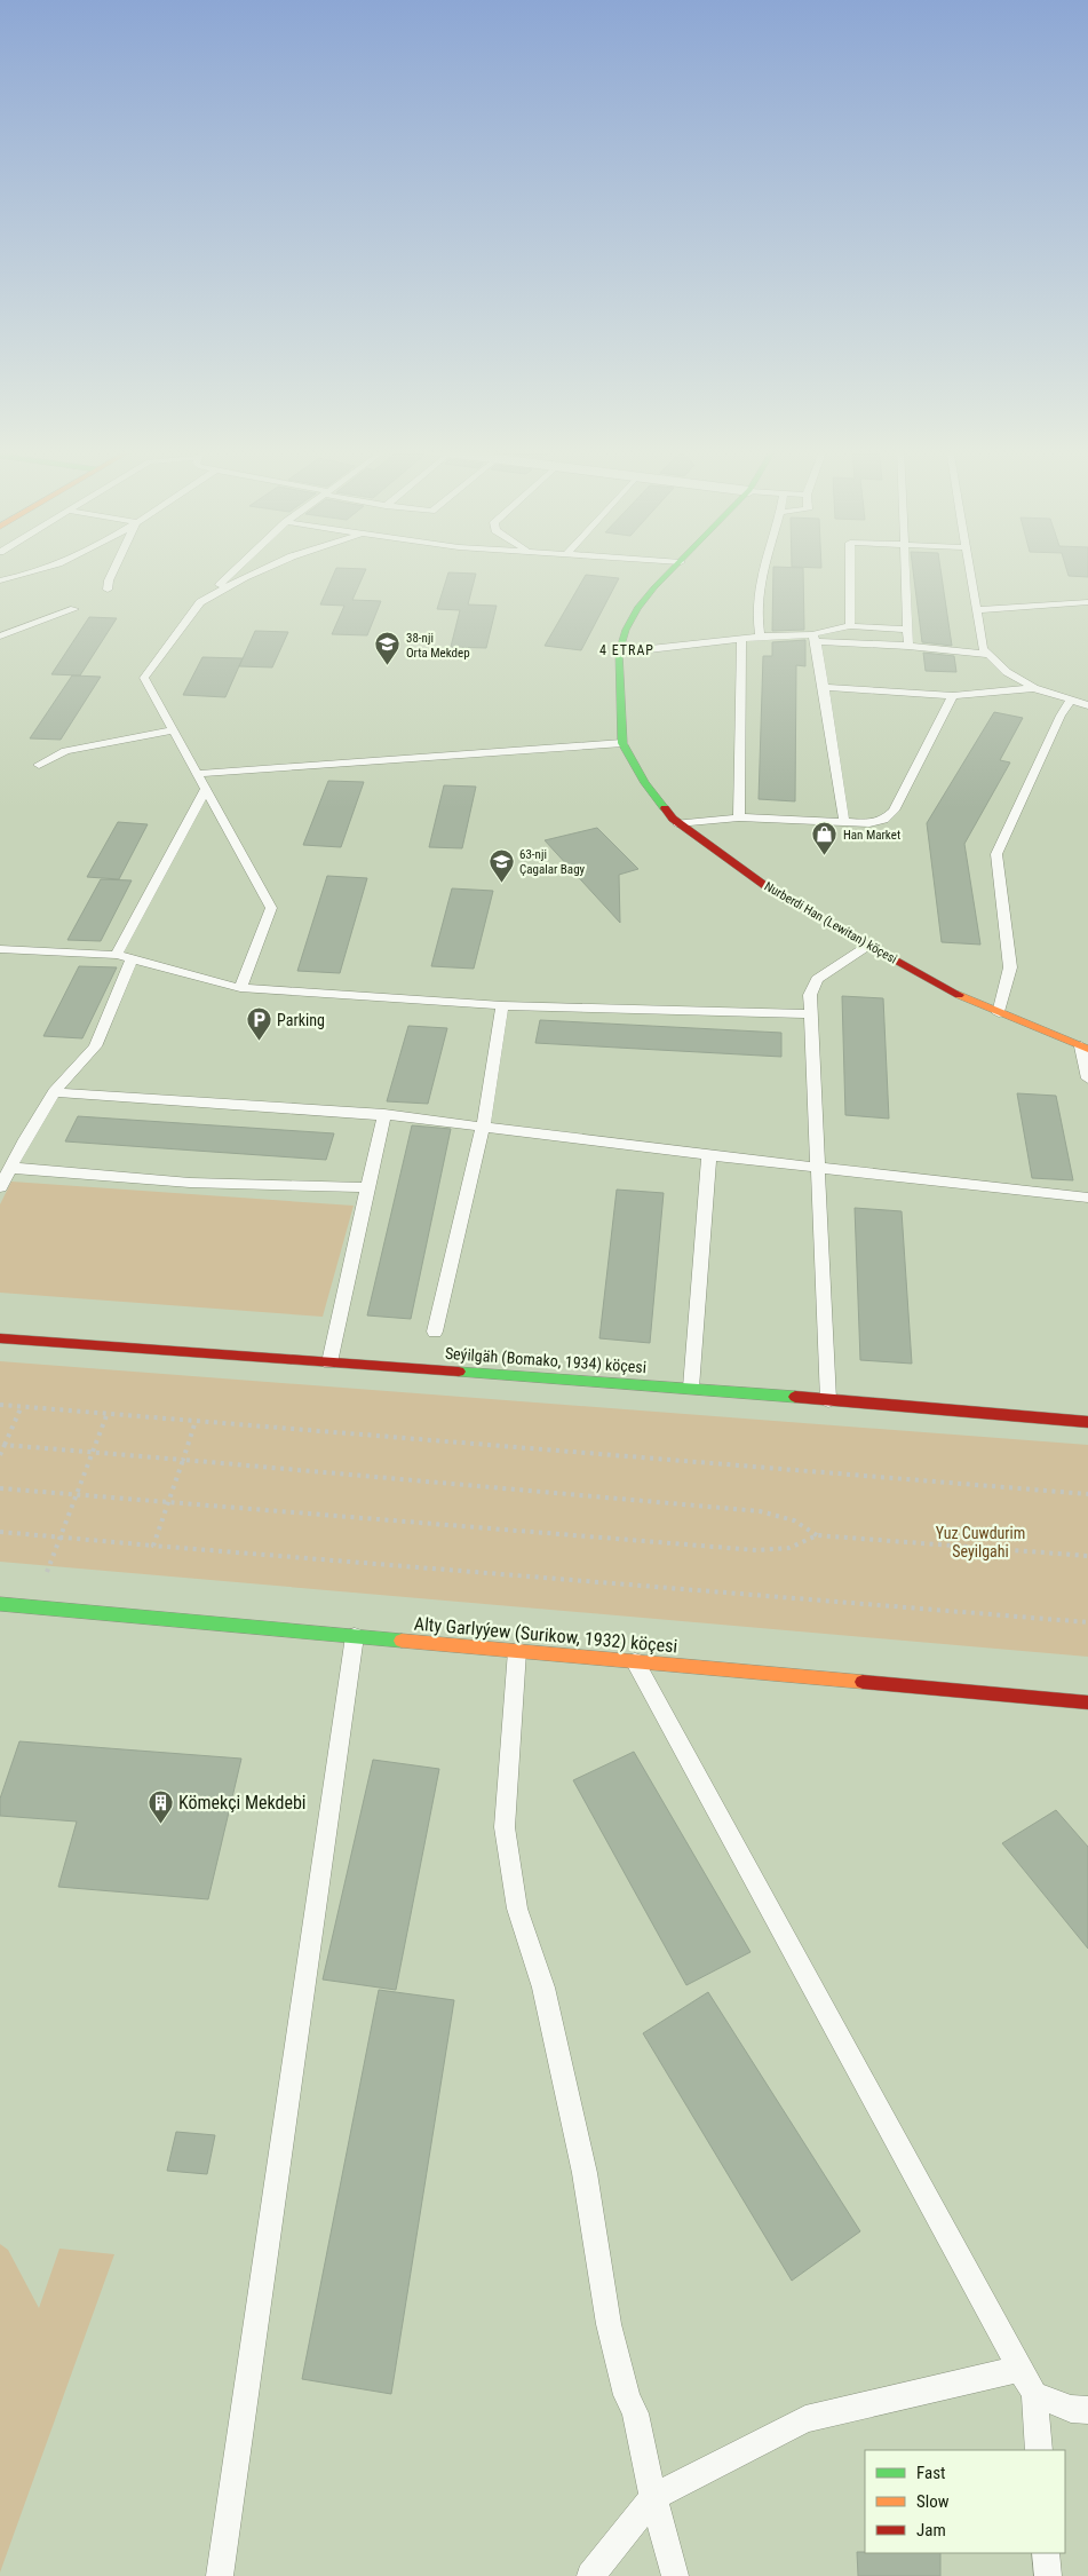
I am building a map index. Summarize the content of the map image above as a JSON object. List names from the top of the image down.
{
  "streets": {
    "street": ["Nurberdi Han (Lewitan) köçesi", "Seýilgäh (Bomako, 1934) köçesi", "Alty Garlyýew (Surikow, 1932) köçesi"]
  },
  "districts": ["4 ETRAP"],
  "parks": ["Yuz Cuwdurim Seyilgahi"],
  "places": {
    "school or university": ["38-nji Orta Mekdep", "63-nji Çagalar Bagy"],
    "shop": ["Han Market"],
    "parking": ["Parking"],
    "building": ["Kömekçi Mekdebi"]
  },
  "legend": ["Fast", "Slow", "Jam"]
}
